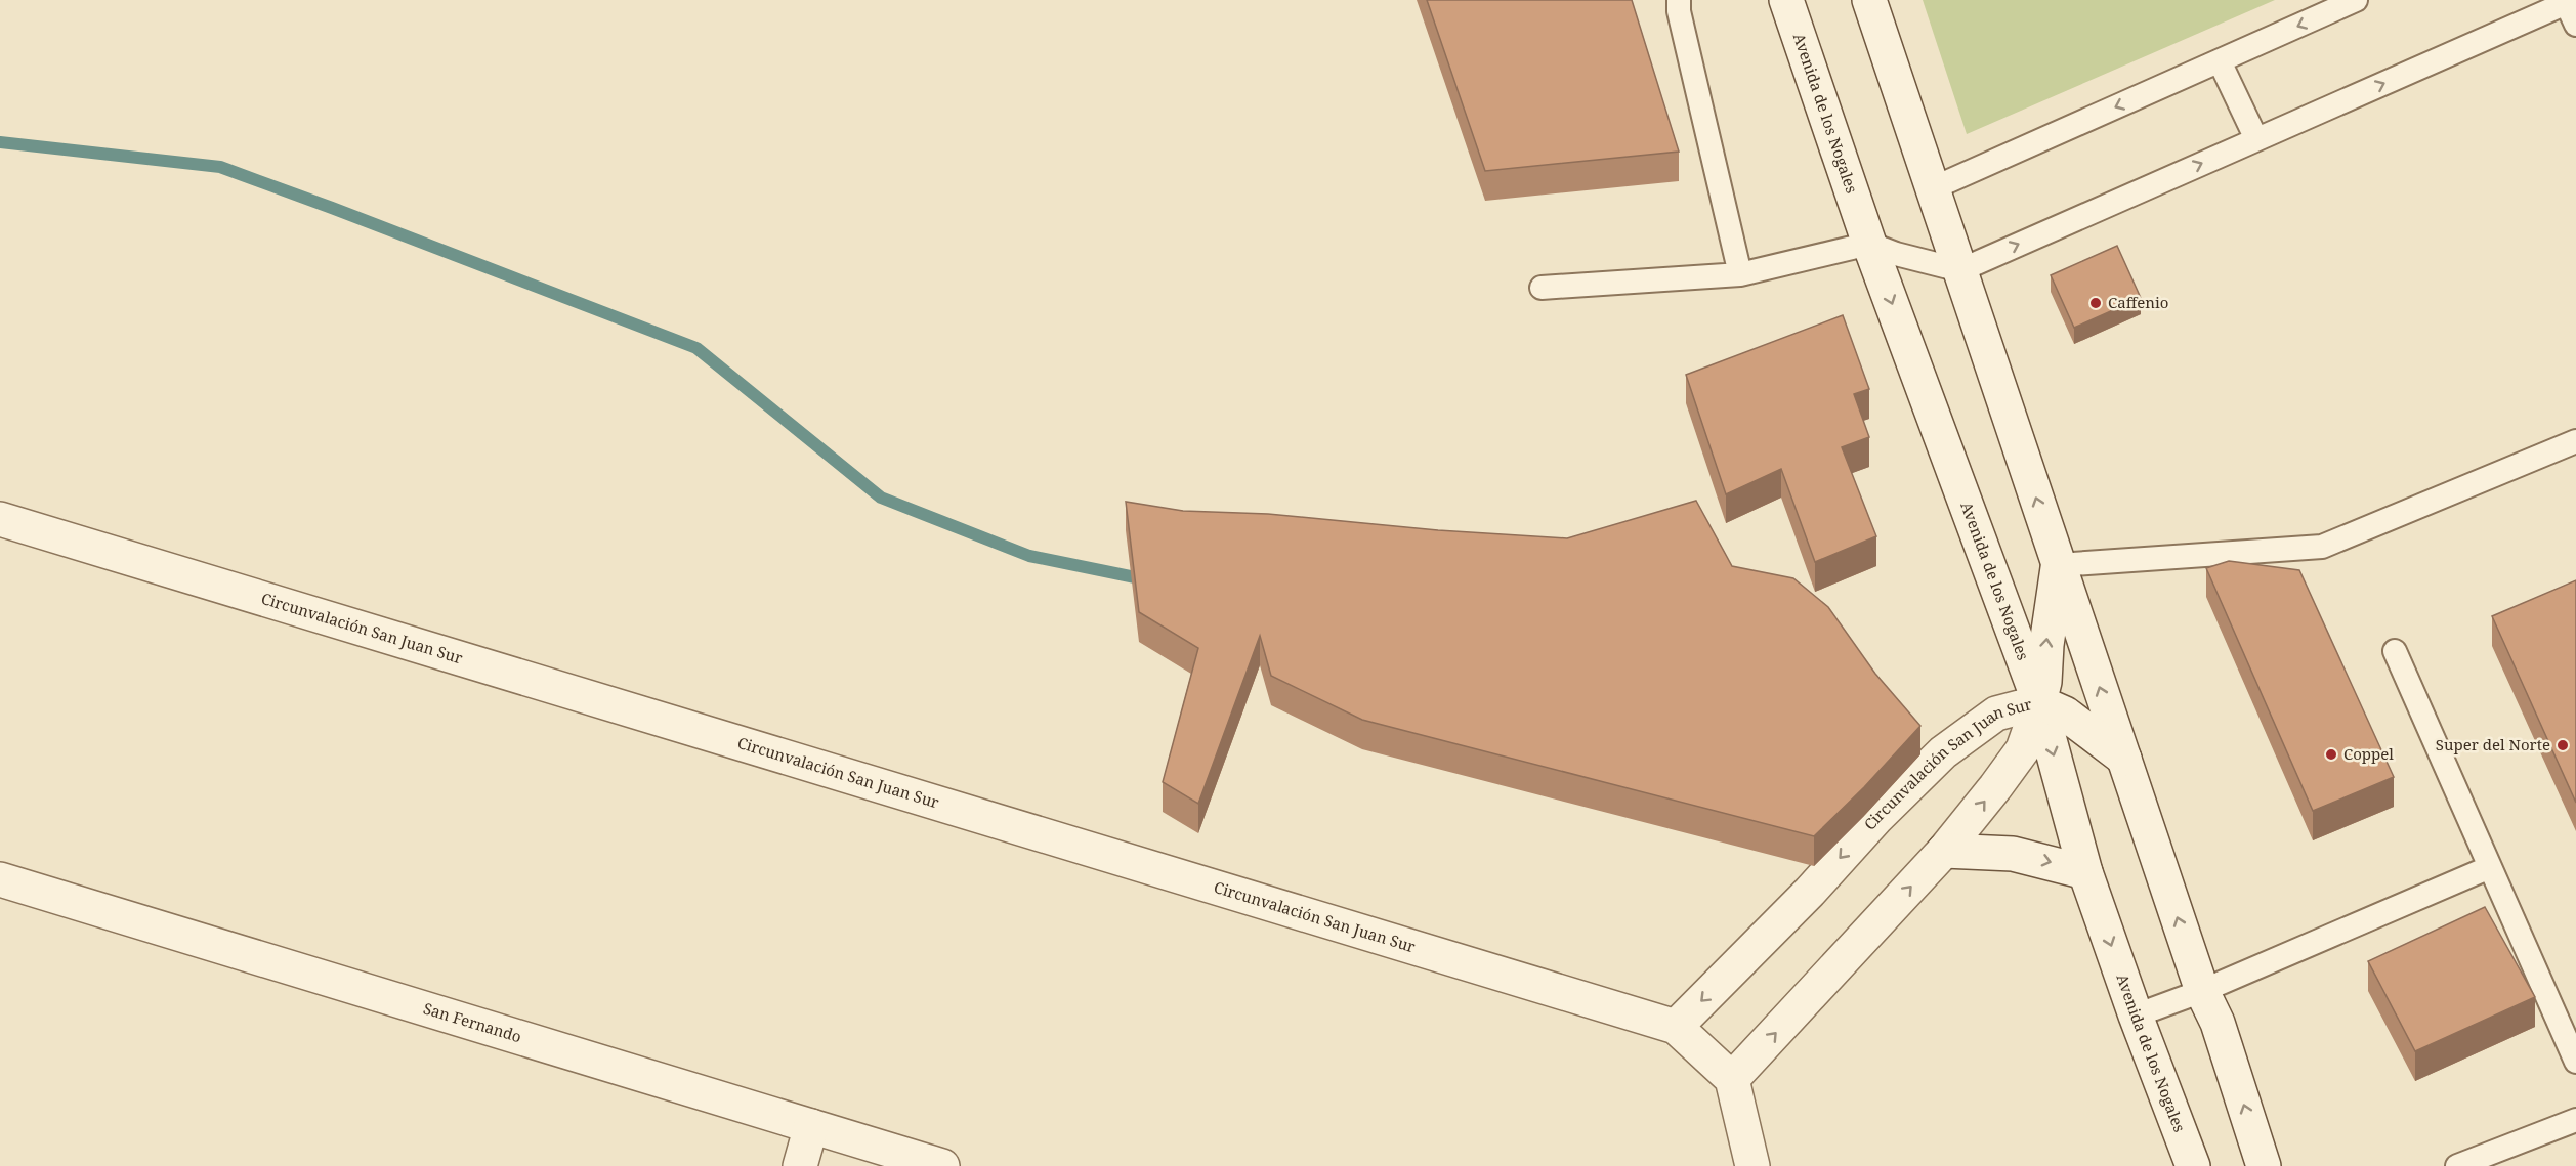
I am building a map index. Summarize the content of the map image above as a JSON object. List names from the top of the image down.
{
  "streets": {
    "street": ["Avenida de los Nogales", "Circunvalación San Juan Sur", "San Fernando"]
  },
  "crossings": [
    ["Avenida de los Nogales", "Circunvalación San Juan Sur"]
  ],
  "places": ["Caffenio", "Super del Norte", "Coppel"]
}
